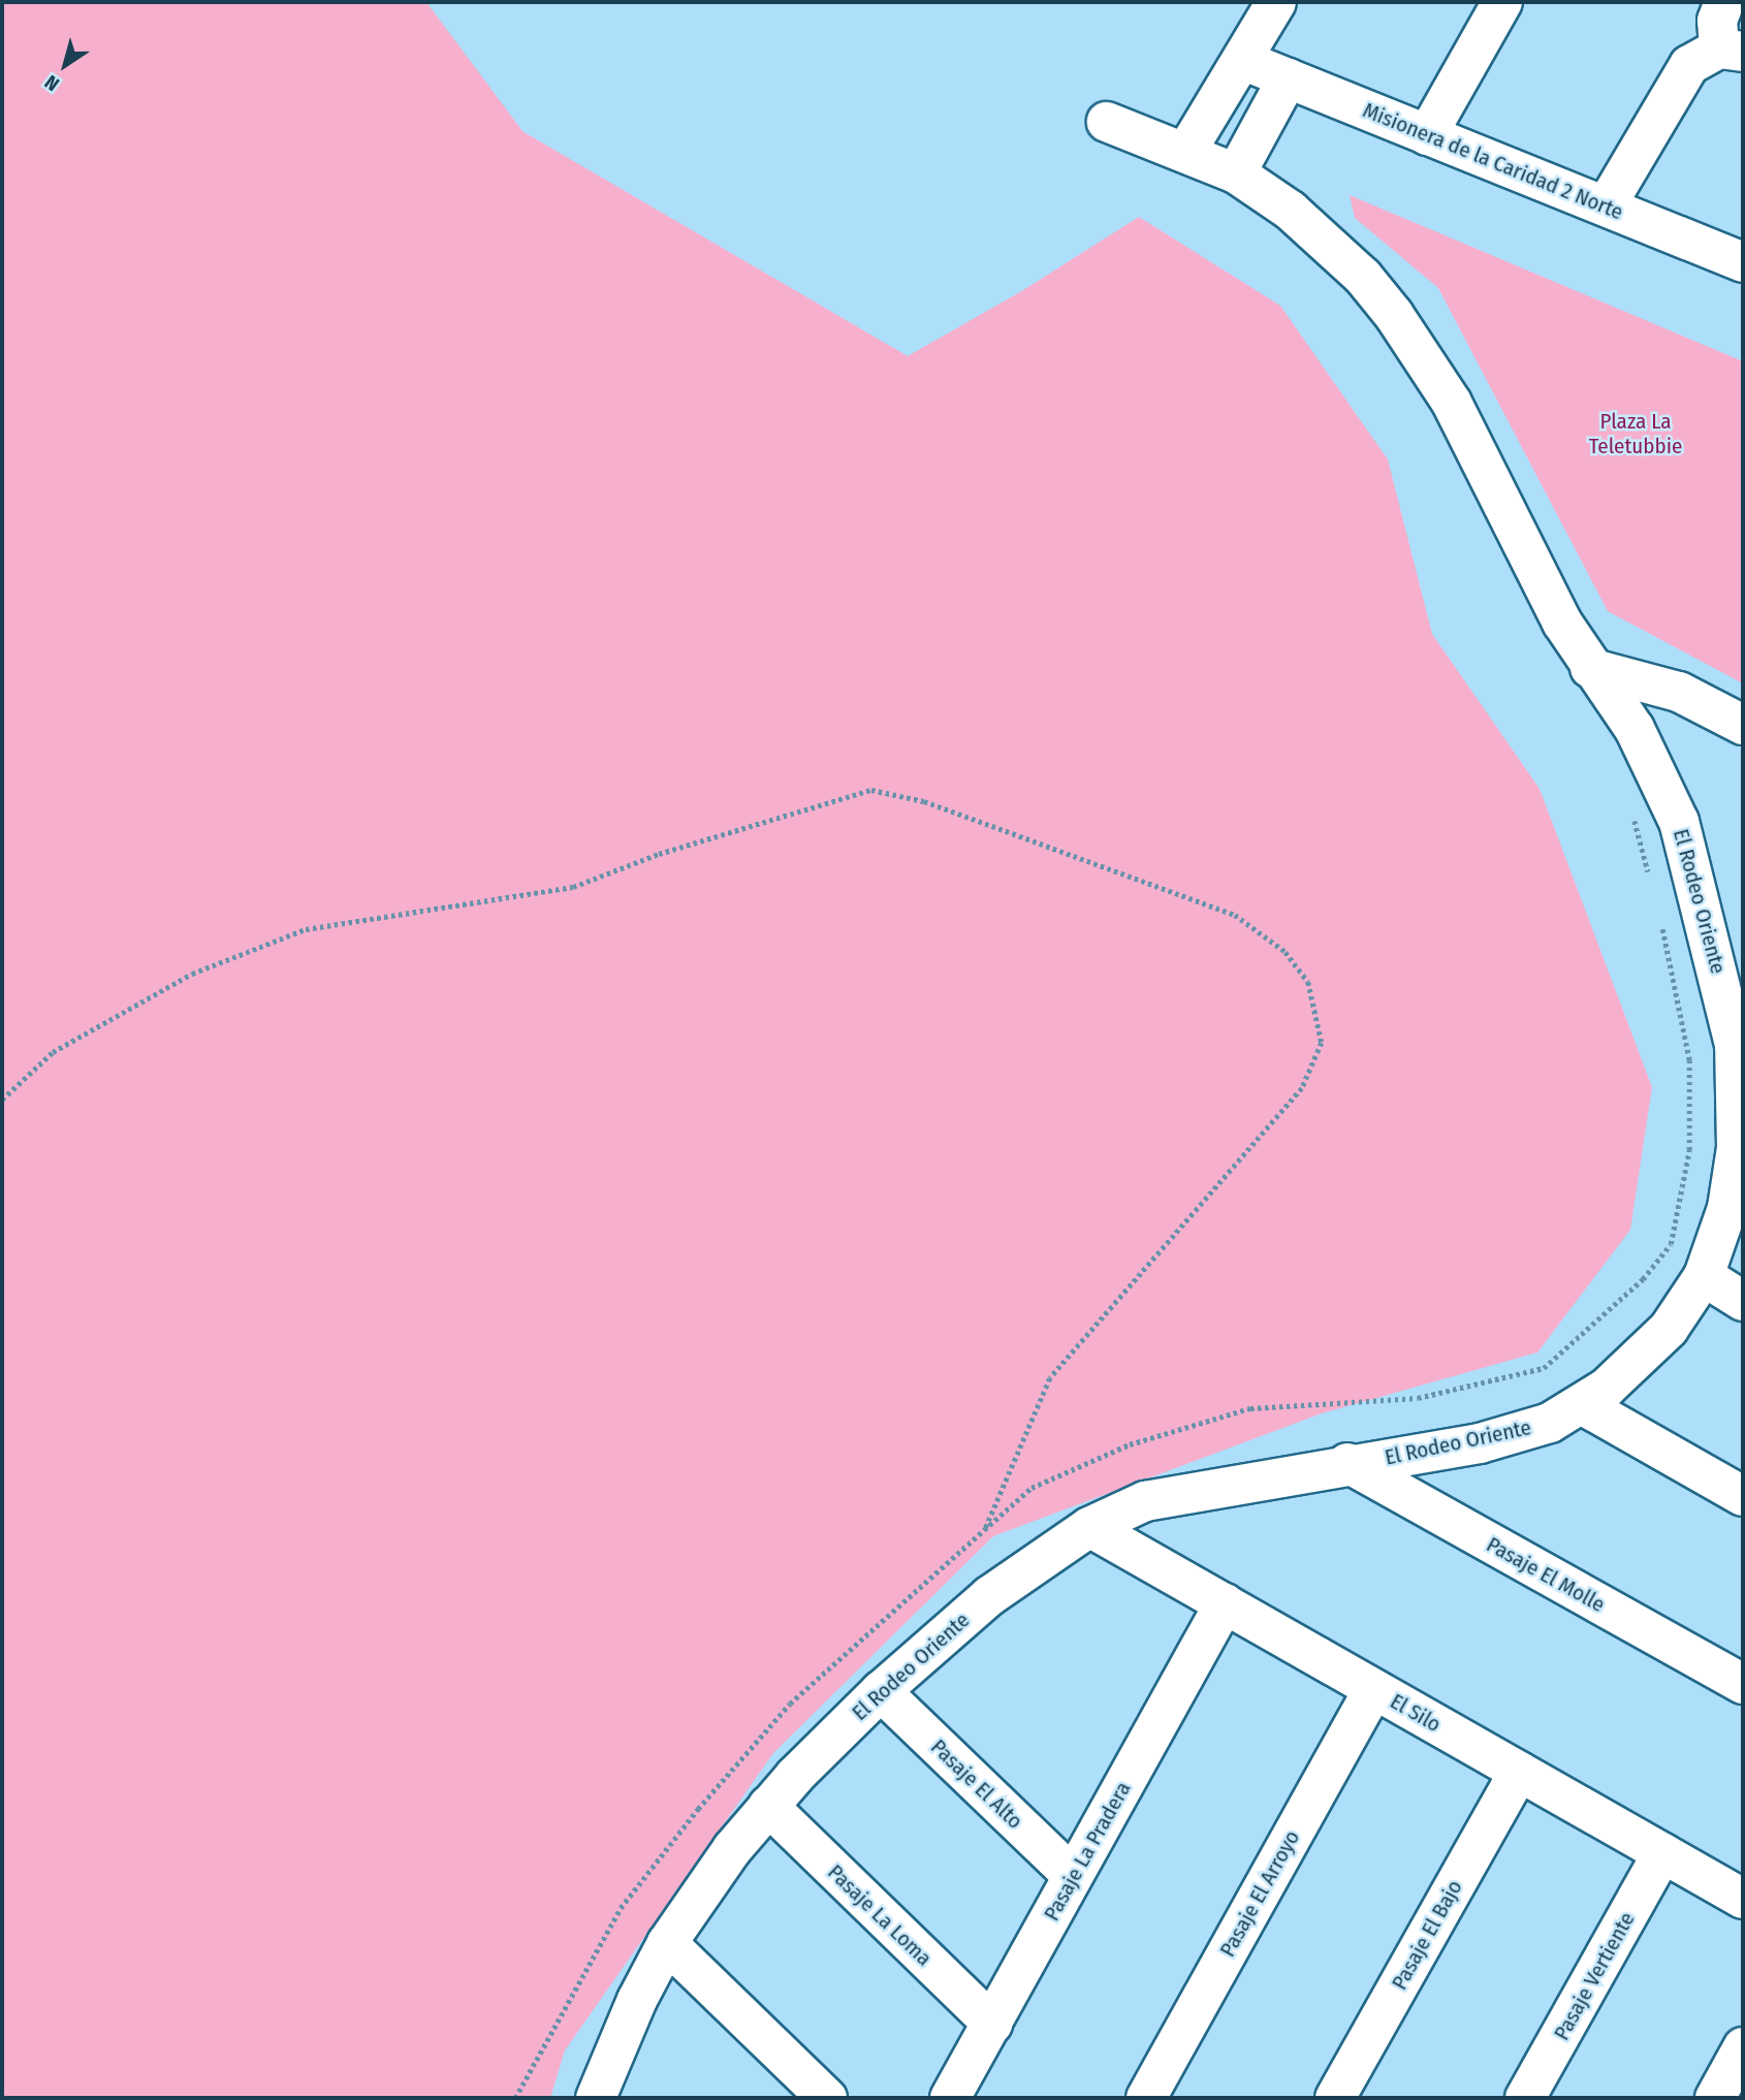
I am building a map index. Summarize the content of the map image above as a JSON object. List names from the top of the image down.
{
  "streets": {
    "street": [
      "Misionera de la Caridad 2 Norte",
      "El Rodeo Oriente",
      "Pasaje El Molle",
      "El Silo",
      "Pasaje El Alto",
      "Pasaje La Pradera",
      "Pasaje El Arroyo",
      "Pasaje La Loma",
      "Pasaje El Bajo",
      "Pasaje Vertiente"
    ]
  },
  "crossings": [
    ["El Rodeo Oriente", "Pasaje El Molle"],
    ["El Rodeo Oriente", "El Silo"],
    ["El Rodeo Oriente", "Pasaje El Alto"],
    ["El Rodeo Oriente", "Pasaje La Loma"],
    ["El Silo", "Pasaje La Pradera"],
    ["El Silo", "Pasaje El Arroyo"],
    ["El Silo", "Pasaje El Bajo"],
    ["El Silo", "Pasaje Vertiente"],
    ["Pasaje El Alto", "Pasaje La Pradera"],
    ["Pasaje La Pradera", "Pasaje La Loma"]
  ],
  "parks": ["Plaza La Teletubbie"],
  "north": "bottom left"
}
